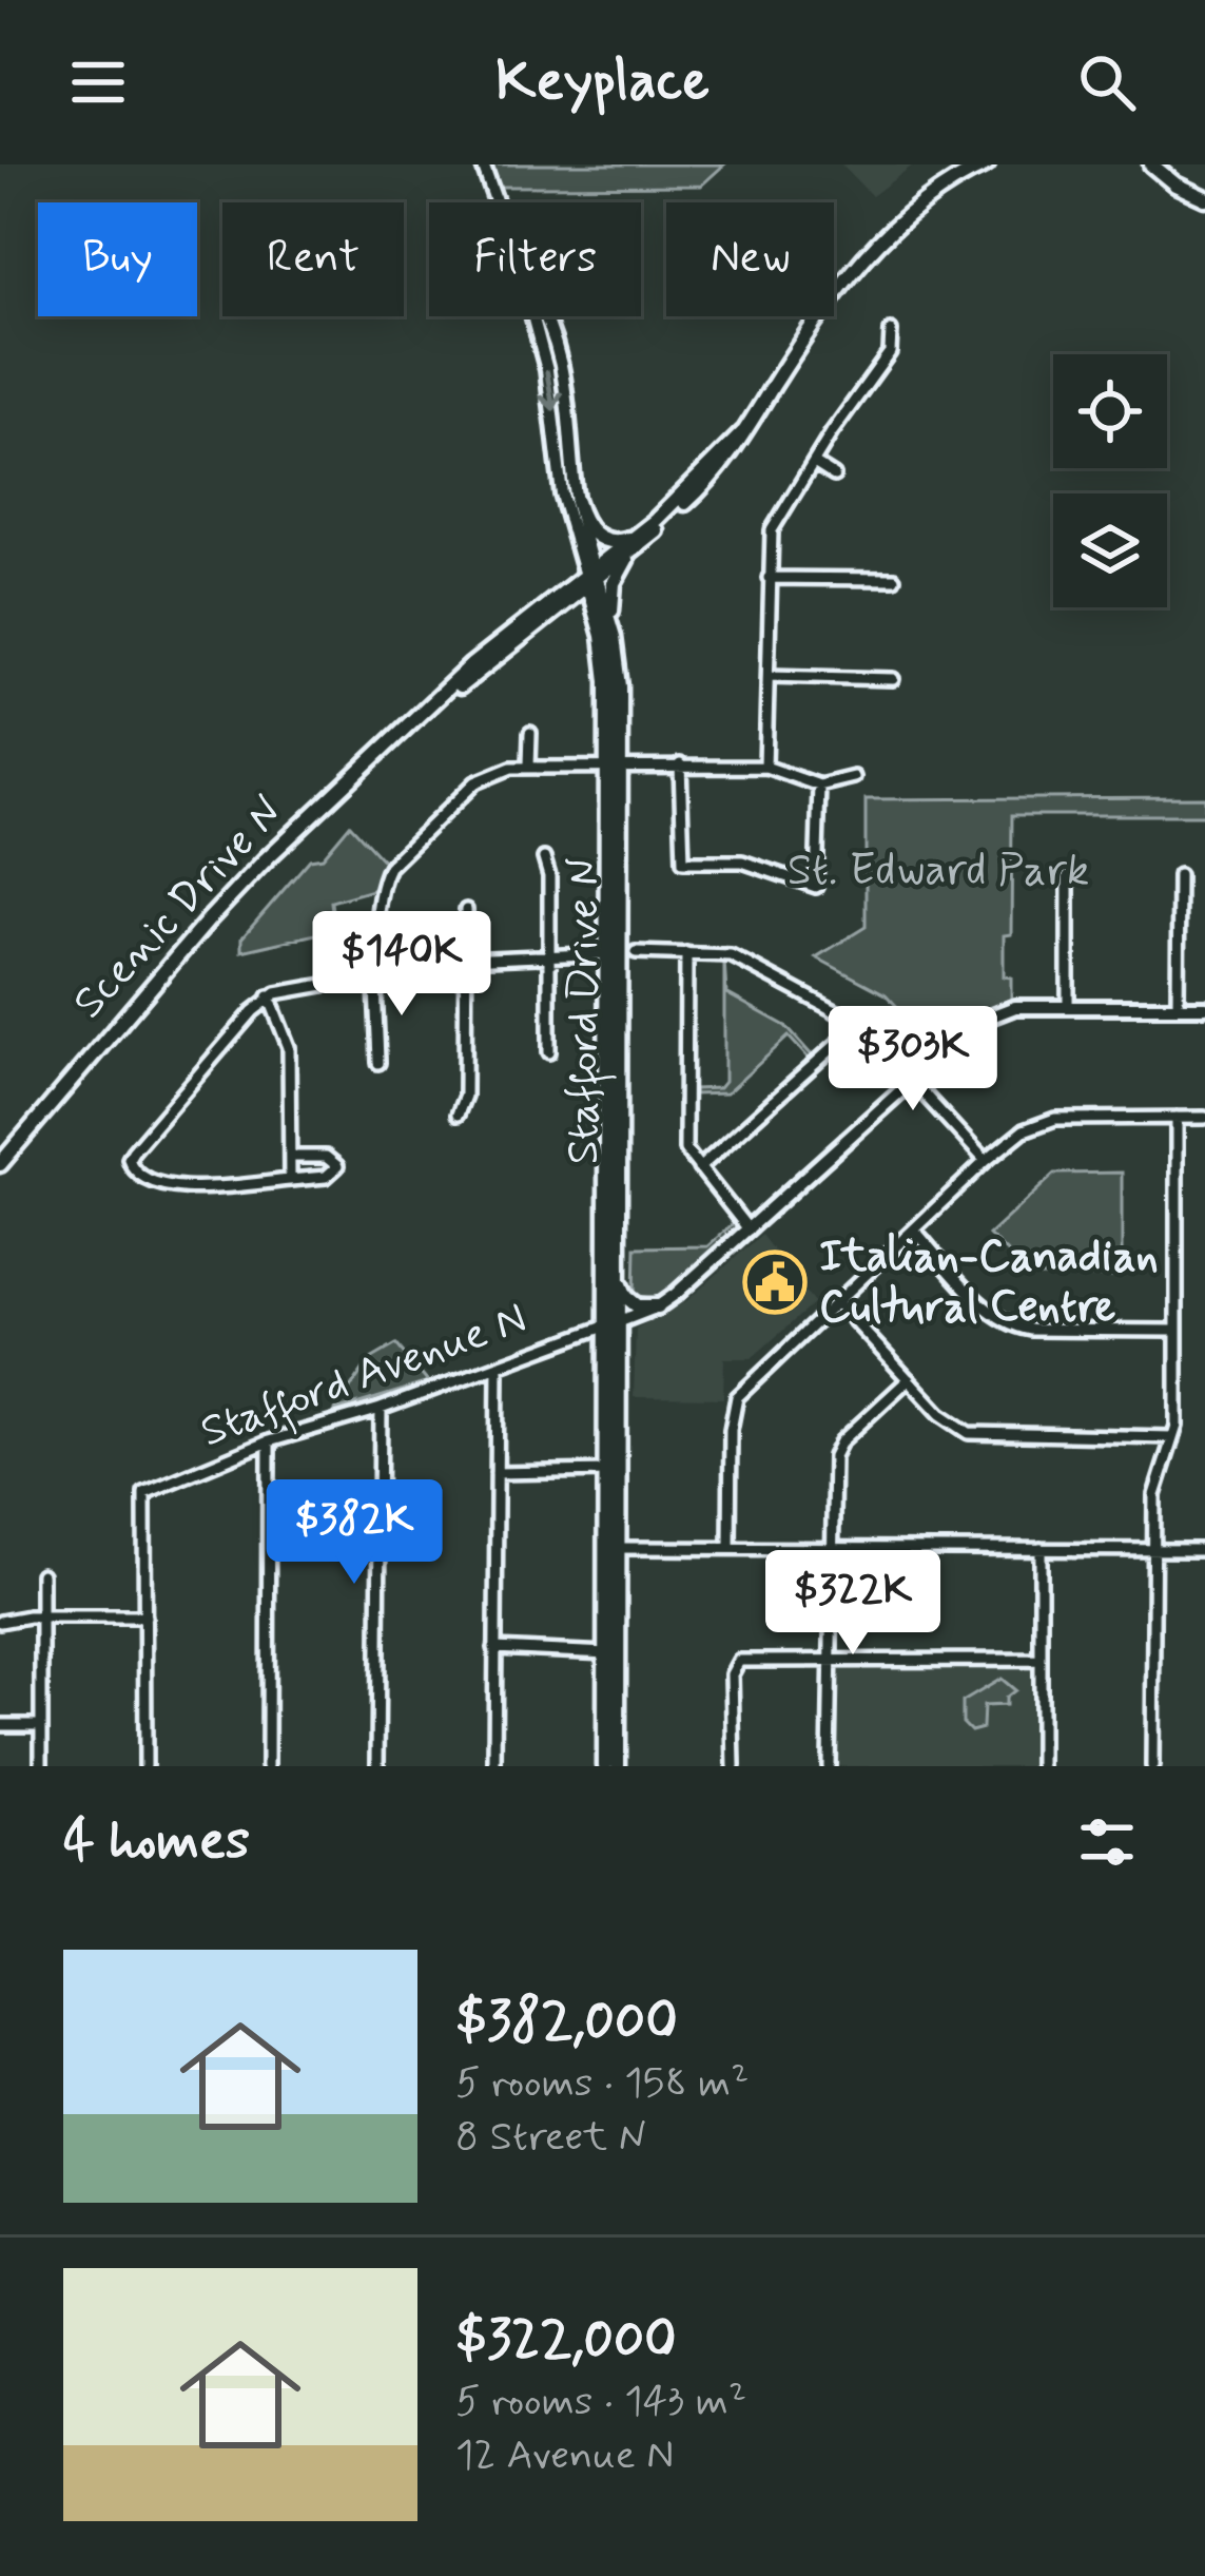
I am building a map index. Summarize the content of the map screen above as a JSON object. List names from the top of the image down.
{
  "streets": {
    "main road": ["Scenic Drive N", "Stafford Drive N"],
    "street": ["Stafford Avenue N"]
  },
  "crossings": [
    ["Scenic Drive N", "Stafford Drive N"],
    ["Stafford Drive N", "Stafford Avenue N"]
  ],
  "parks": ["St. Edward Park"],
  "places": {
    "public building": ["Italian-Canadian Cultural Centre"]
  },
  "page": {
    "header": "Keyplace",
    "chip": [
      "Buy",
      "Rent",
      "Filters",
      "New"
    ],
    "price": [
      "$140K",
      "$303K",
      "$382K",
      "$322K"
    ],
    "heading": "4 homes",
    "list": [
      {
        "name": "$382,000",
        "note": "5 rooms · 158 m² · 8 Street N"
      },
      {
        "name": "$322,000",
        "note": "5 rooms · 143 m² · 12 Avenue N"
      }
    ]
  }
}
